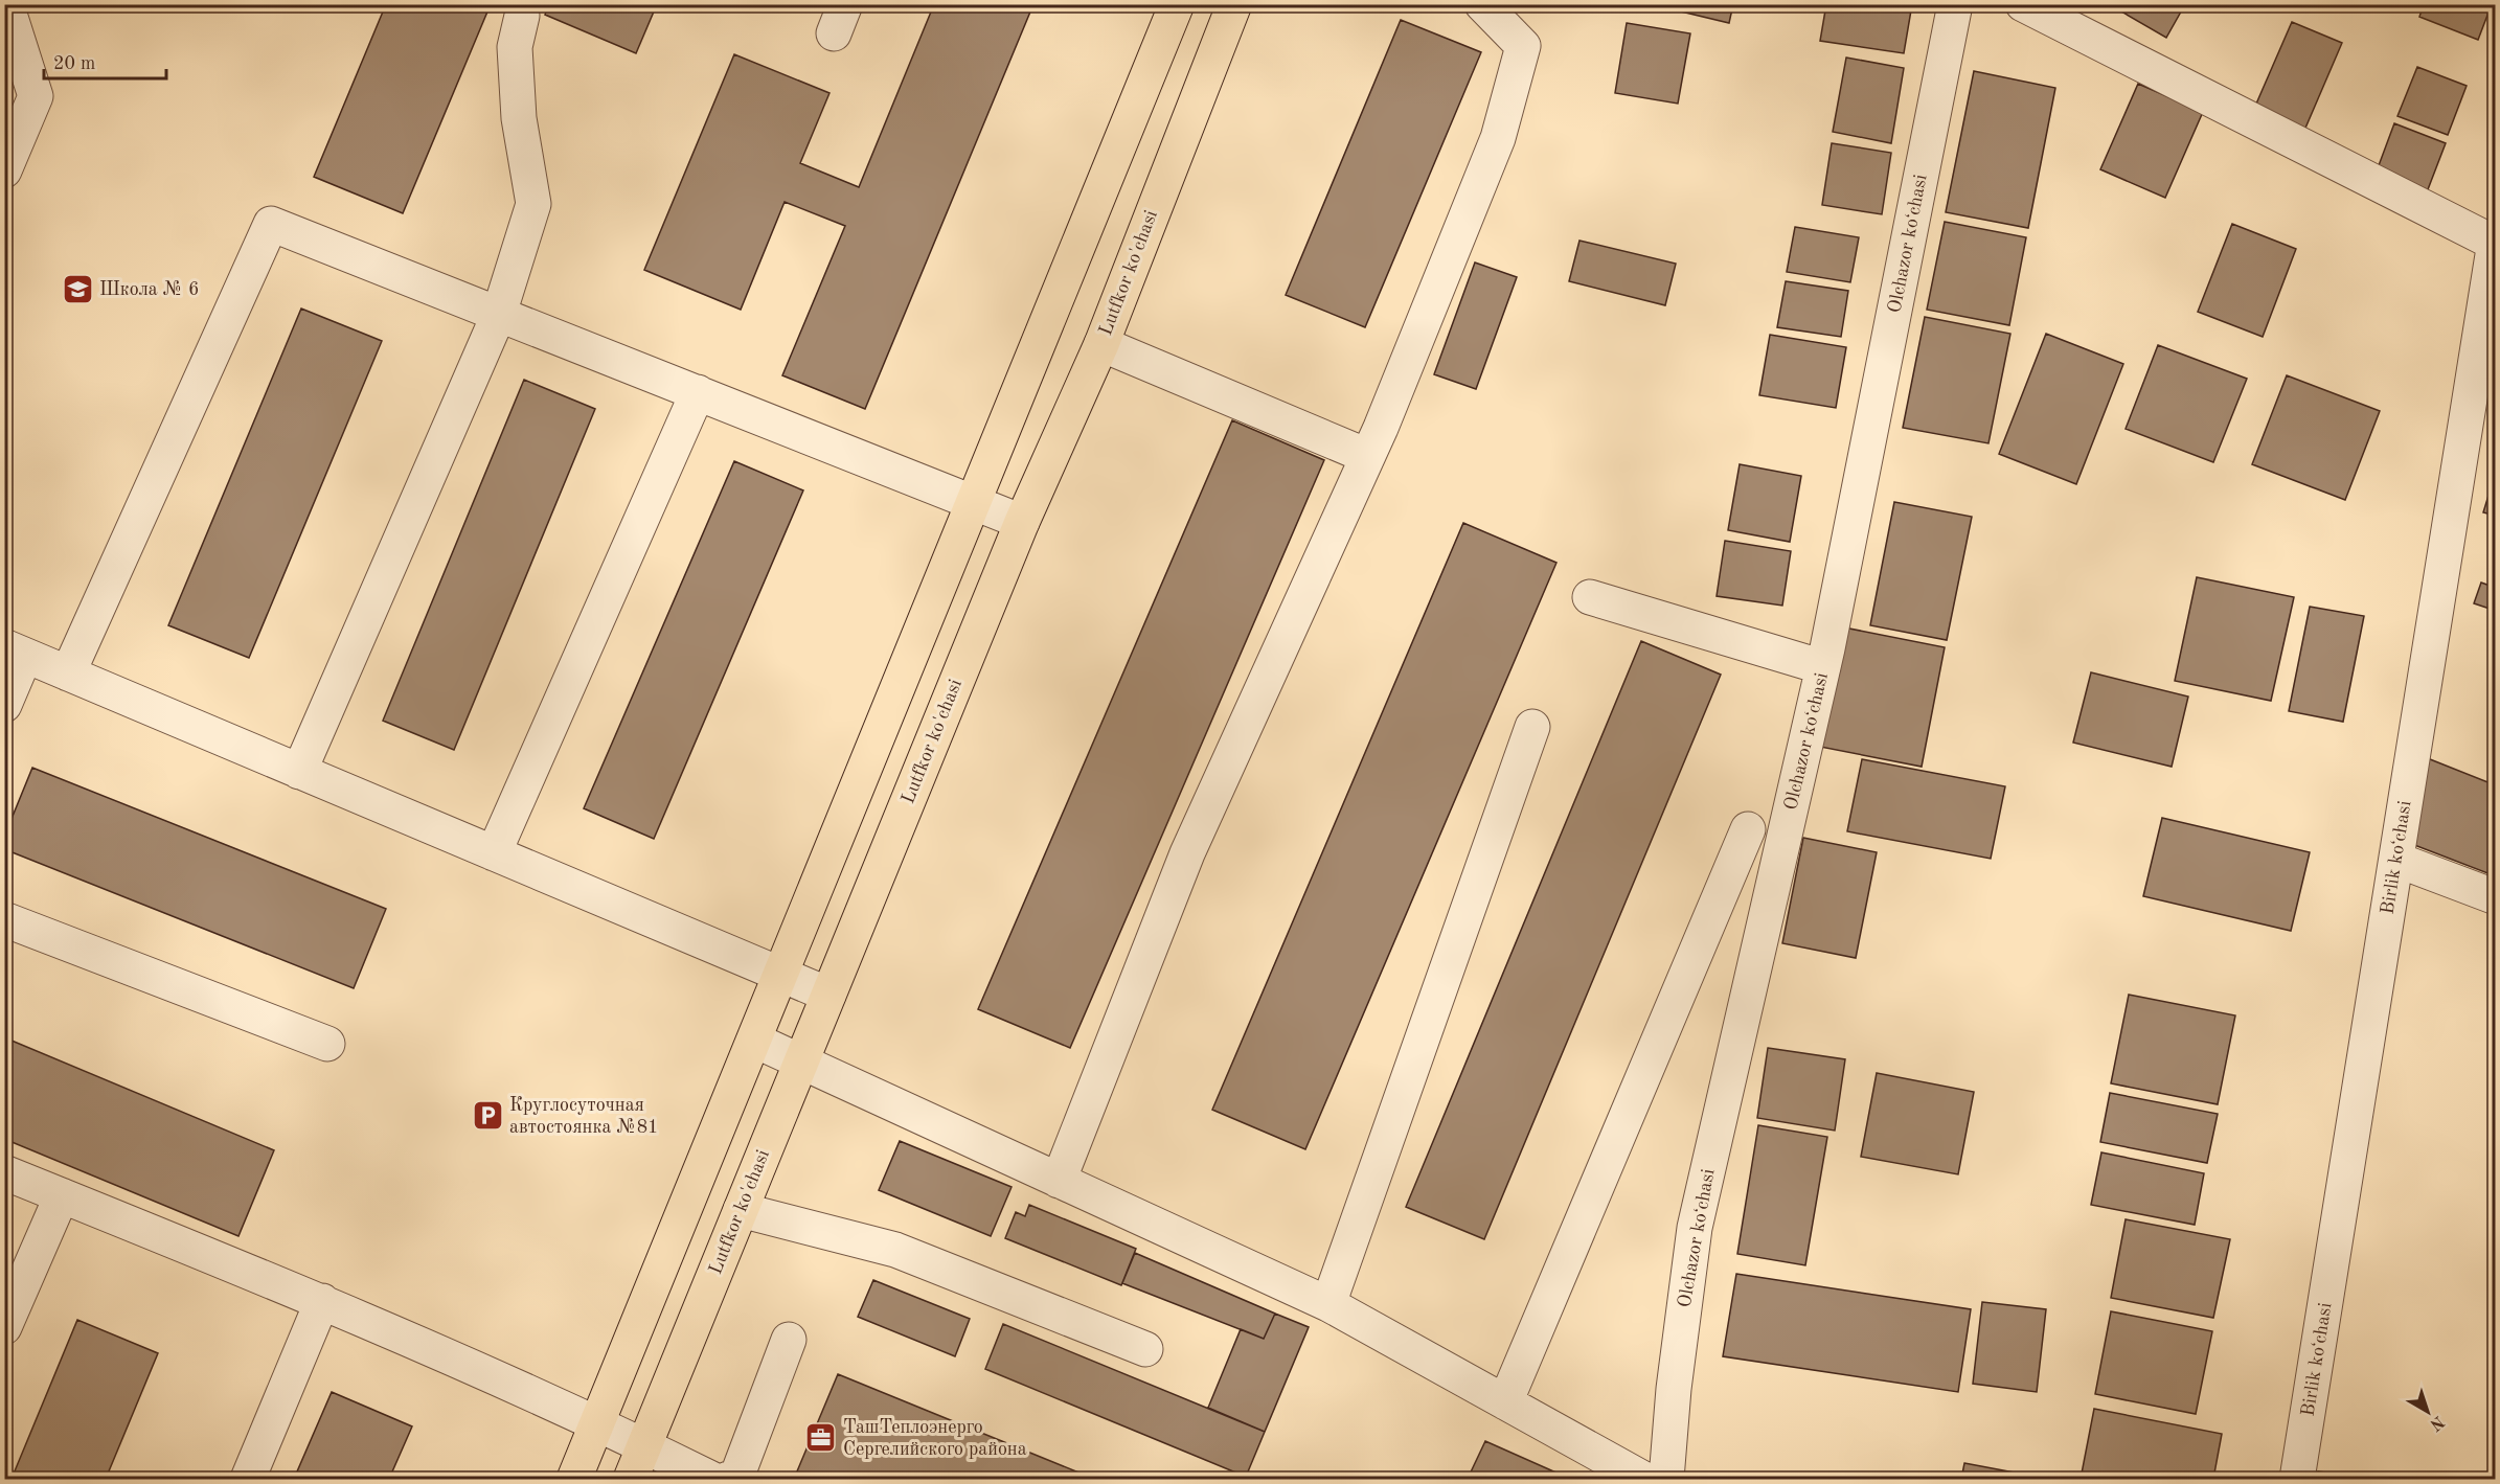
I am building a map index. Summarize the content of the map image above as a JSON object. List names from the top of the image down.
{
  "streets": {
    "main road": ["Lutfkor ko'chasi"],
    "street": ["Olchazor koʻchasi", "Birlik koʻchasi"]
  },
  "places": {
    "school or university": ["Школа № 6"],
    "parking": ["Круглосуточная автостоянка №81"],
    "office": ["ТашТеплоэнерго Сергелийского района"]
  },
  "scale_bar": "20 m",
  "north": "bottom right"
}
